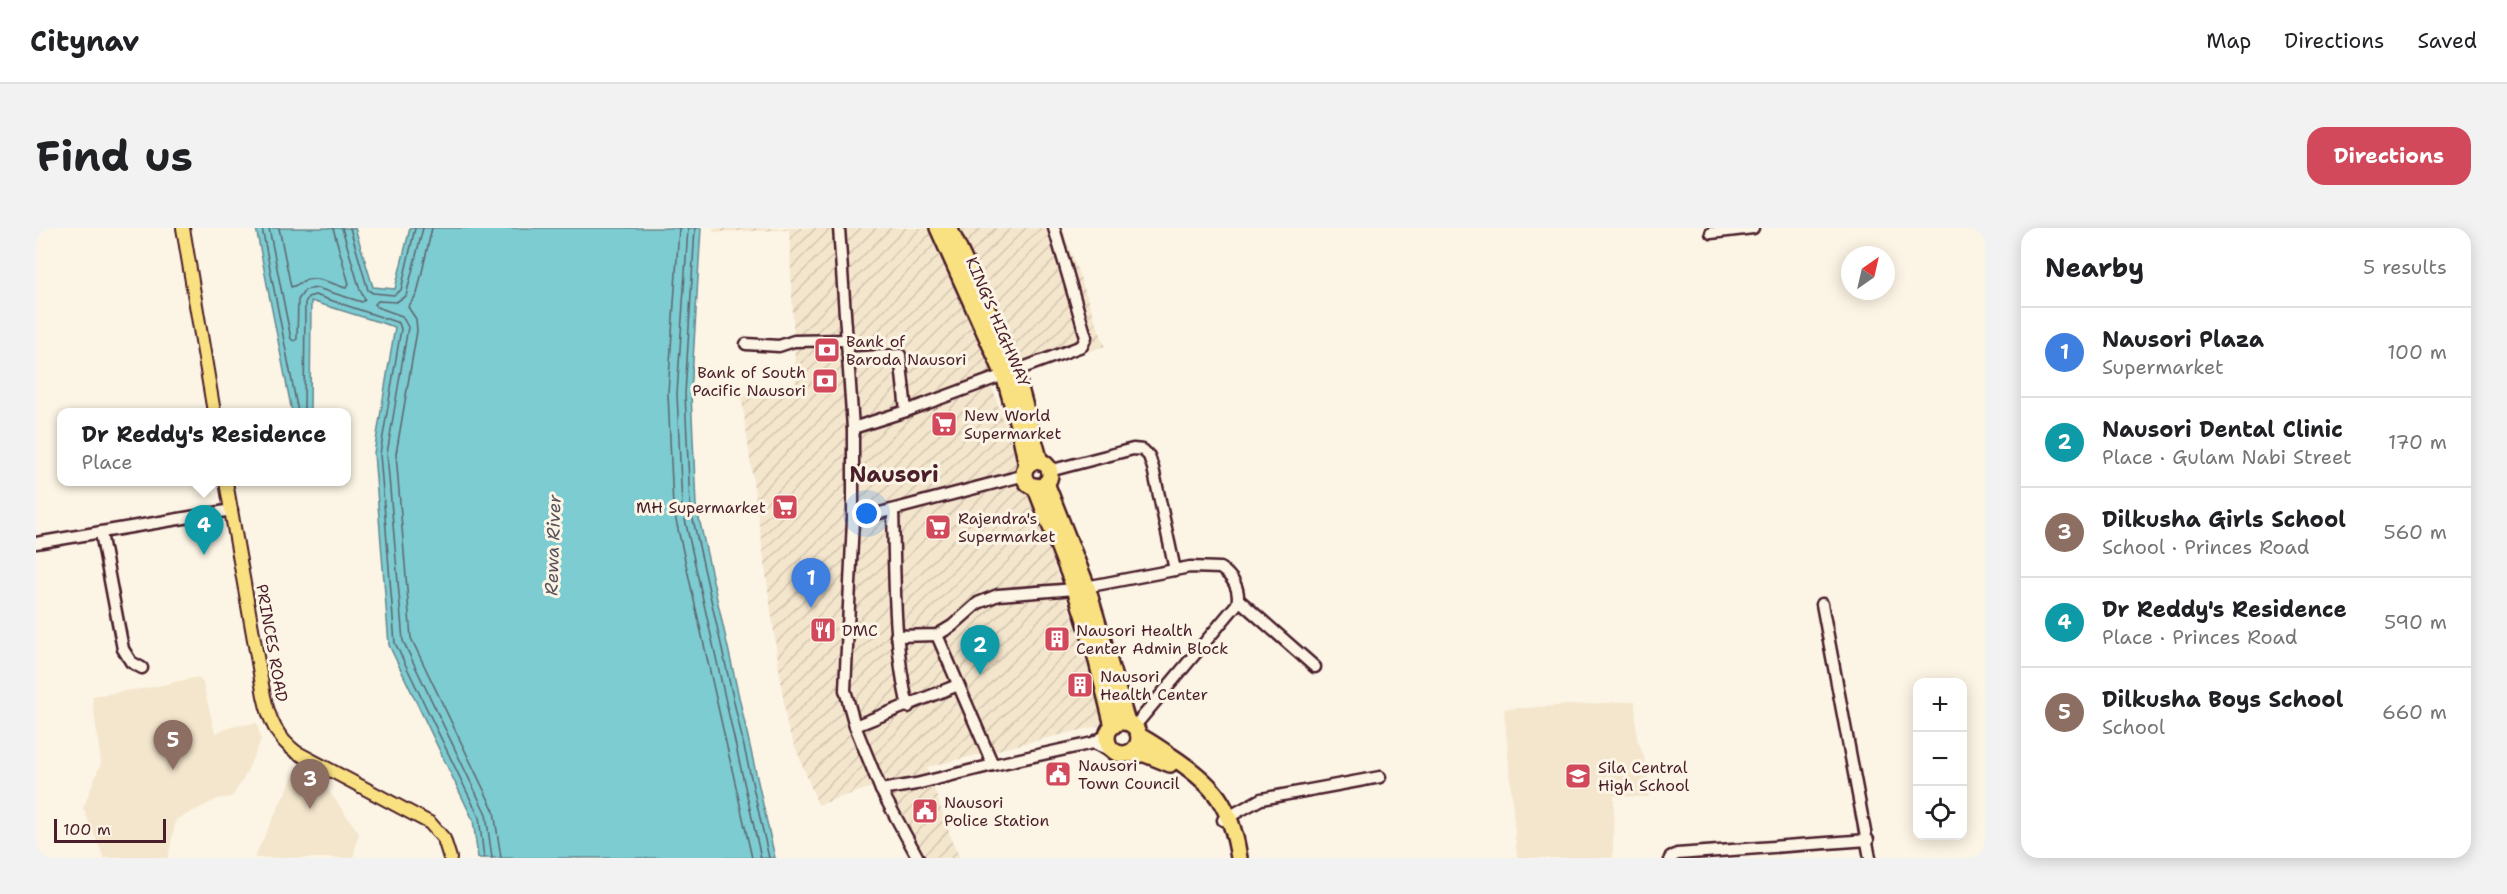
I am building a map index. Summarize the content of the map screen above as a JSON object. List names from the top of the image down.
{
  "streets": {
    "highway": ["KING'S HIGHWAY"],
    "main road": ["PRINCES ROAD"]
  },
  "districts": ["Nausori"],
  "water": ["Rewa River"],
  "places": {
    "bank": ["Bank of Baroda Nausori", "Bank of South Pacific Nausori"],
    "supermarket": ["New World Supermarket", "MH Supermarket", "Rajendra's Supermarket"],
    "restaurant": ["DMC"],
    "building": ["Nausori Health Center Admin Block", "Nausori Health Center"],
    "public building": ["Nausori Town Council", "Nausori Police Station"],
    "school or university": ["Sila Central High School"]
  },
  "scale_bar": "100 m",
  "north": "top right",
  "page": {
    "header": "Citynav",
    "nav": ["Map", "Directions", "Saved"],
    "buttons": "Directions",
    "title": "Find us",
    "heading": ["Nearby", "5 results"],
    "list": [
      {
        "mark": "1",
        "name": "Nausori Plaza",
        "note": "Supermarket",
        "value": "100 m"
      },
      {
        "mark": "2",
        "name": "Nausori Dental Clinic",
        "note": "Place · Gulam Nabi Street",
        "value": "170 m"
      },
      {
        "mark": "3",
        "name": "Dilkusha Girls School",
        "note": "School · Princes Road",
        "value": "560 m"
      },
      {
        "mark": "4",
        "name": "Dr Reddy's Residence",
        "note": "Place · Princes Road",
        "value": "590 m"
      },
      {
        "mark": "5",
        "name": "Dilkusha Boys School",
        "note": "School",
        "value": "660 m"
      }
    ],
    "popup": ["Dr Reddy's Residence", "Place"],
    "pins": [
      "4",
      "1",
      "2",
      "5",
      "3"
    ],
    "map_buttons": ["+", "−"],
    "scale": "100 m"
  }
}
